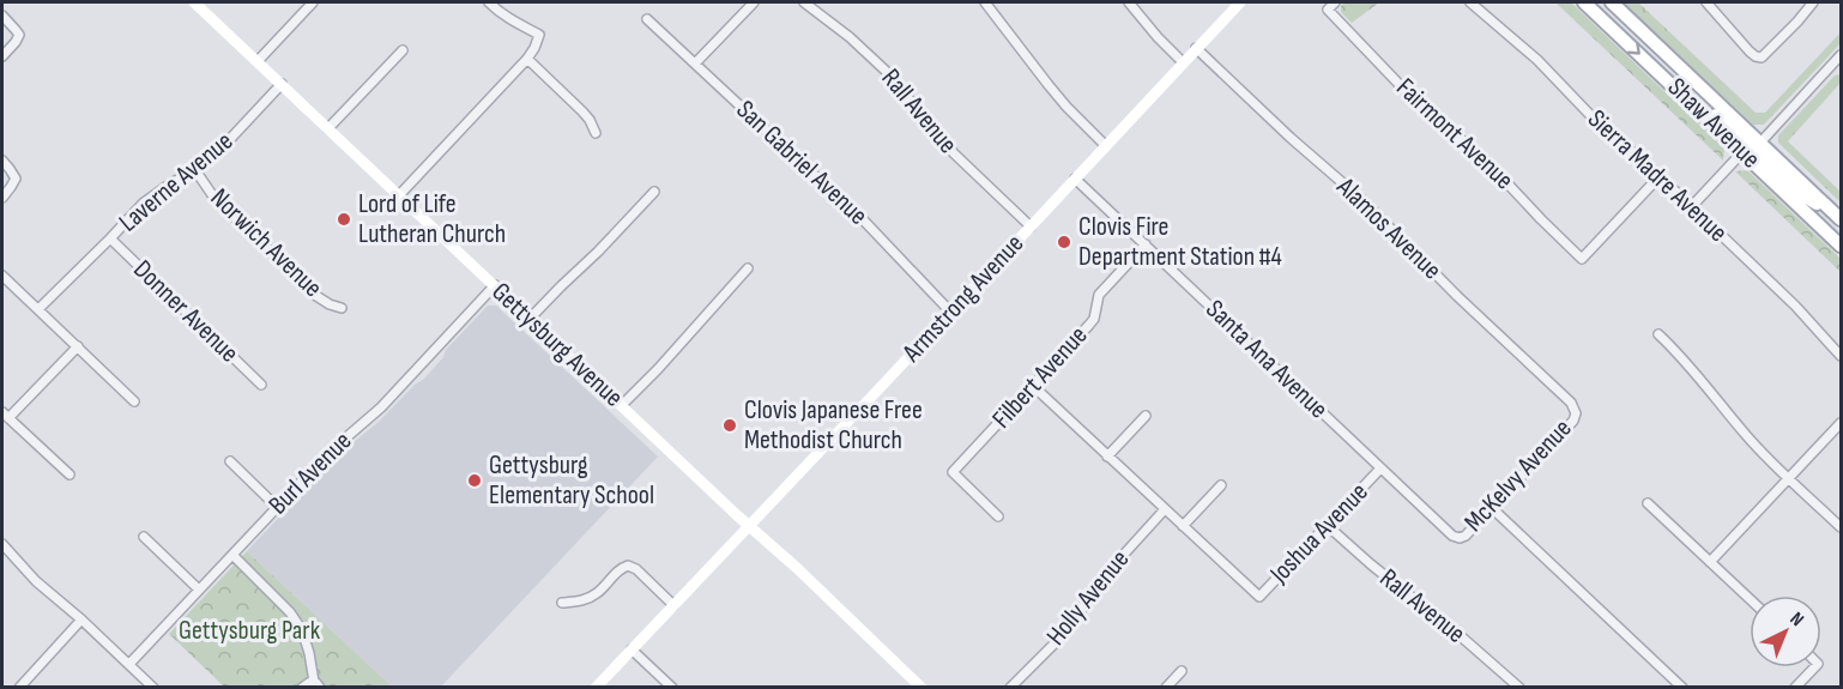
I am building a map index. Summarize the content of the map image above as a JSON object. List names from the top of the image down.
{
  "streets": {
    "main road": ["Shaw Avenue"],
    "street": [
      "Rall Avenue",
      "Fairmont Avenue",
      "San Gabriel Avenue",
      "Sierra Madre Avenue",
      "Laverne Avenue",
      "Alamos Avenue",
      "Norwich Avenue",
      "Armstrong Avenue",
      "Donner Avenue",
      "Gettysburg Avenue",
      "Santa Ana Avenue",
      "Filbert Avenue",
      "Burl Avenue",
      "McKelvy Avenue",
      "Joshua Avenue",
      "Holly Avenue"
    ]
  },
  "crossings": [
    ["Rall Avenue", "Armstrong Avenue"],
    ["Rall Avenue", "Joshua Avenue"],
    ["Fairmont Avenue", "Sierra Madre Avenue"],
    ["San Gabriel Avenue", "Armstrong Avenue"],
    ["Laverne Avenue", "Norwich Avenue"],
    ["Laverne Avenue", "Donner Avenue"],
    ["Laverne Avenue", "Gettysburg Avenue"],
    ["Alamos Avenue", "Armstrong Avenue"],
    ["Alamos Avenue", "McKelvy Avenue"],
    ["Armstrong Avenue", "Gettysburg Avenue"],
    ["Armstrong Avenue", "Santa Ana Avenue"],
    ["Gettysburg Avenue", "Burl Avenue"],
    ["Santa Ana Avenue", "Filbert Avenue"],
    ["Santa Ana Avenue", "McKelvy Avenue"],
    ["Santa Ana Avenue", "Joshua Avenue"]
  ],
  "parks": ["Gettysburg Park"],
  "places": [
    "Lord of Life Lutheran Church",
    "Clovis Fire Department Station #4",
    "Clovis Japanese Free Methodist Church",
    "Gettysburg Elementary School"
  ],
  "north": "top right"
}
